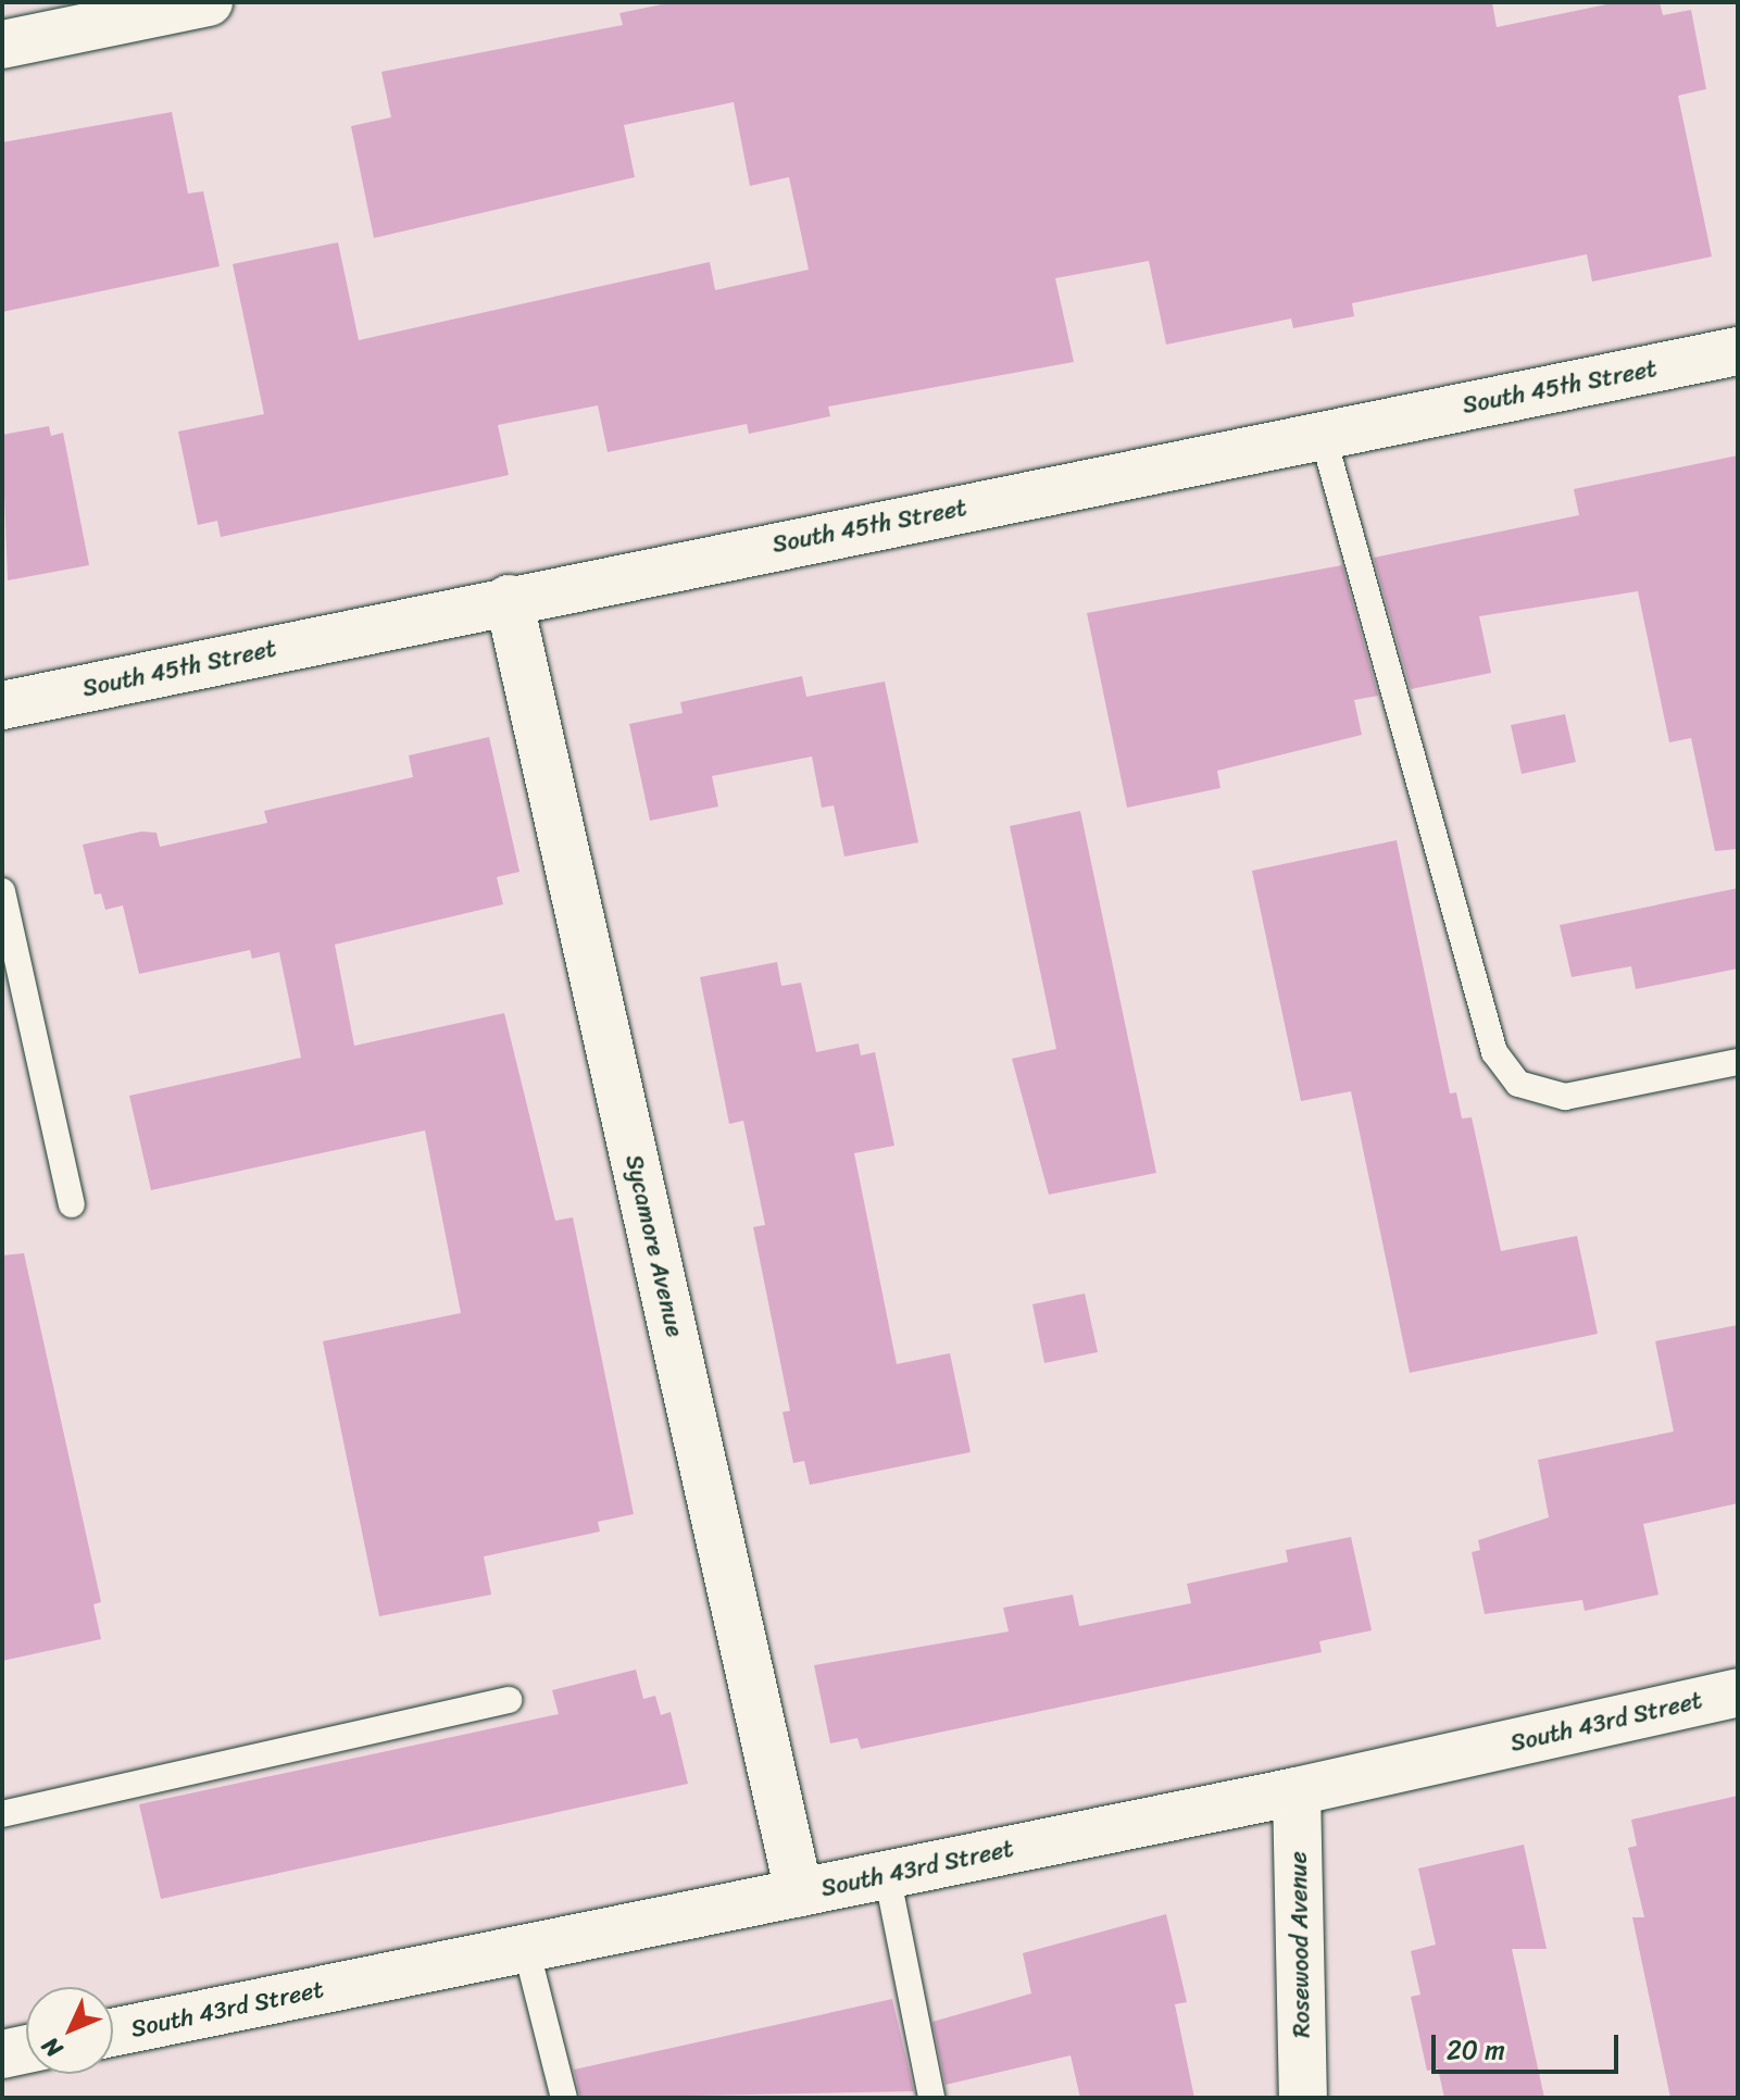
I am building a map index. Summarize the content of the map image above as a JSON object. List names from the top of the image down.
{
  "streets": {
    "street": [
      "South 45th Street",
      "Sycamore Avenue",
      "South 43rd Street",
      "Rosewood Avenue"
    ]
  },
  "crossings": [
    ["South 45th Street", "Sycamore Avenue"],
    ["Sycamore Avenue", "South 43rd Street"],
    ["South 43rd Street", "Rosewood Avenue"]
  ],
  "scale_bar": "20 m",
  "north": "bottom left"
}
